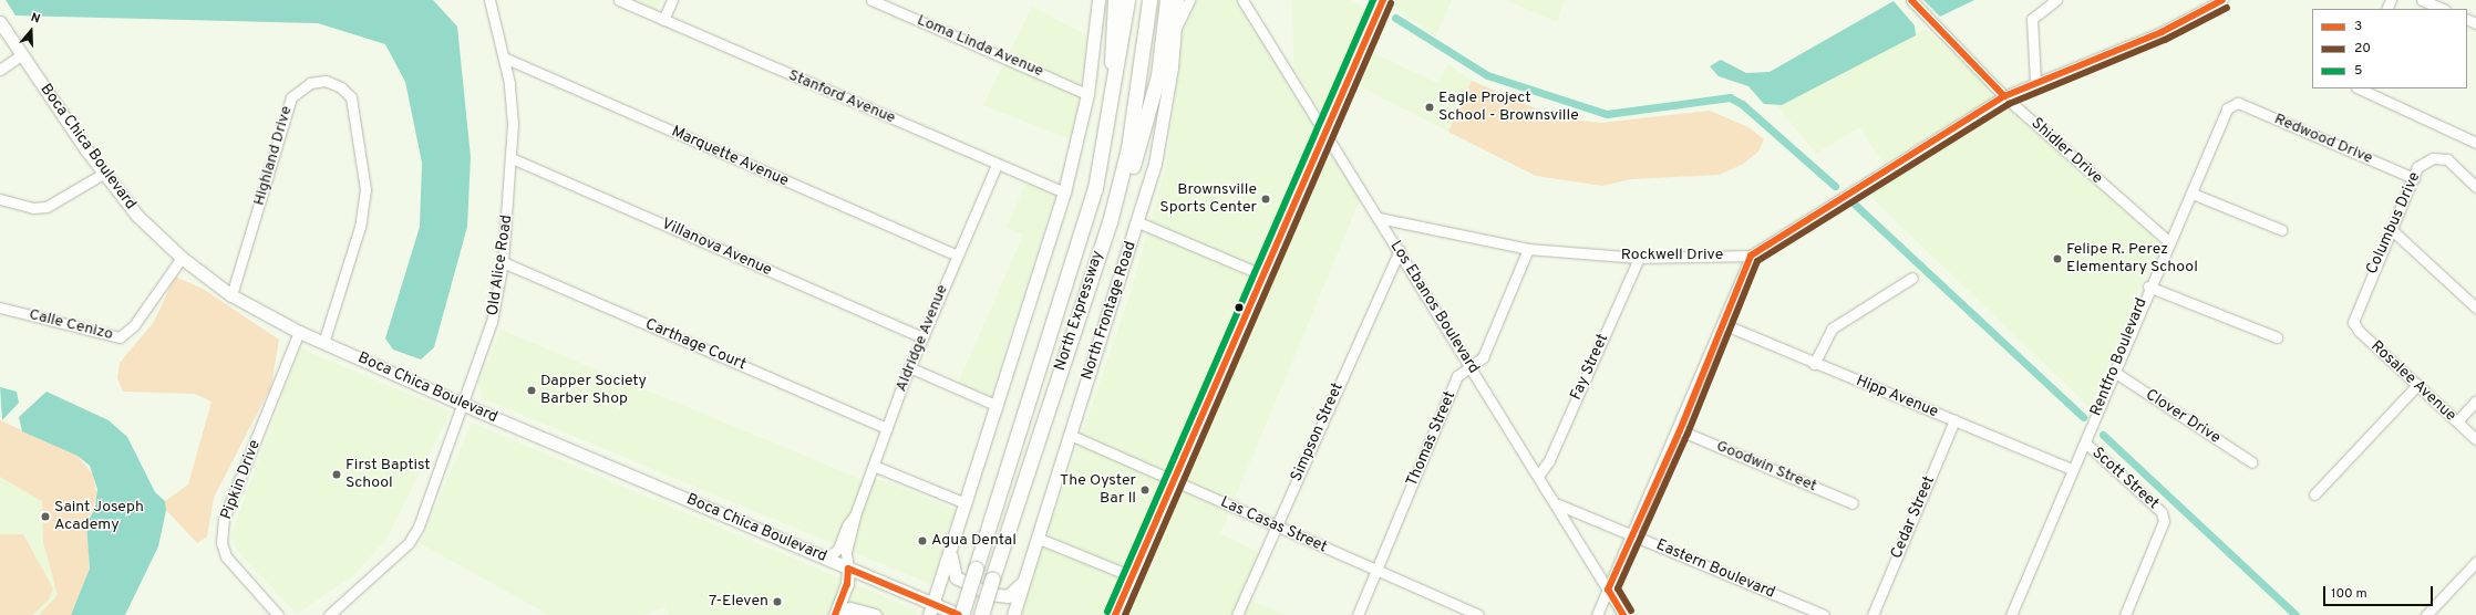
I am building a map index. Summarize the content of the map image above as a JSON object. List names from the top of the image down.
{
  "streets": {
    "highway": ["North Expressway"],
    "main road": ["Boca Chica Boulevard", "North Frontage Road"],
    "street": [
      "Loma Linda Avenue",
      "Stanford Avenue",
      "Redwood Drive",
      "Shidler Drive",
      "Highland Drive",
      "Marquette Avenue",
      "Columbus Drive",
      "Villanova Avenue",
      "Rockwell Drive",
      "Old Alice Road",
      "Los Ebanos Boulevard",
      "Calle Cenizo",
      "Aldridge Avenue",
      "Carthage Court",
      "Rentfro Boulevard",
      "Fay Street",
      "Rosalee Avenue",
      "Hipp Avenue",
      "Clover Drive",
      "Simpson Street",
      "Thomas Street",
      "Goodwin Street",
      "Scott Street",
      "Pipkin Drive",
      "Cedar Street",
      "Las Casas Street",
      "Eastern Boulevard"
    ]
  },
  "crossings": [
    ["Stanford Avenue", "Aldridge Avenue"],
    ["Redwood Drive", "Columbus Drive"],
    ["Redwood Drive", "Rentfro Boulevard"],
    ["Boca Chica Boulevard", "Highland Drive"],
    ["Boca Chica Boulevard", "Old Alice Road"],
    ["Boca Chica Boulevard", "North Expressway"],
    ["Boca Chica Boulevard", "Calle Cenizo"],
    ["Boca Chica Boulevard", "Aldridge Avenue"],
    ["Boca Chica Boulevard", "Pipkin Drive"],
    ["Shidler Drive", "Rentfro Boulevard"],
    ["Marquette Avenue", "Old Alice Road"],
    ["Marquette Avenue", "Aldridge Avenue"],
    ["Columbus Drive", "Rosalee Avenue"],
    ["Villanova Avenue", "Old Alice Road"],
    ["Villanova Avenue", "Aldridge Avenue"],
    ["Rockwell Drive", "Los Ebanos Boulevard"],
    ["Rockwell Drive", "Fay Street"],
    ["Rockwell Drive", "Thomas Street"],
    ["Old Alice Road", "Carthage Court"],
    ["Los Ebanos Boulevard", "Fay Street"],
    ["Los Ebanos Boulevard", "Simpson Street"],
    ["Los Ebanos Boulevard", "Thomas Street"],
    ["Los Ebanos Boulevard", "Eastern Boulevard"],
    ["North Frontage Road", "Las Casas Street"],
    ["Aldridge Avenue", "Carthage Court"],
    ["Rentfro Boulevard", "Hipp Avenue"],
    ["Rentfro Boulevard", "Clover Drive"],
    ["Rentfro Boulevard", "Scott Street"],
    ["Hipp Avenue", "Cedar Street"],
    ["Simpson Street", "Las Casas Street"],
    ["Thomas Street", "Las Casas Street"]
  ],
  "places": [
    "Eagle Project School - Brownsville",
    "Brownsville Sports Center",
    "Felipe R. Perez Elementary School",
    "Dapper Society Barber Shop",
    "First Baptist School",
    "The Oyster Bar ll",
    "Saint Joseph Academy",
    "Agua Dental",
    "7-Eleven"
  ],
  "lines": ["transit line 3", "transit line 5", "transit line 20"],
  "legend": ["3", "20", "5"],
  "scale_bar": "100 m",
  "north": "top"
}
